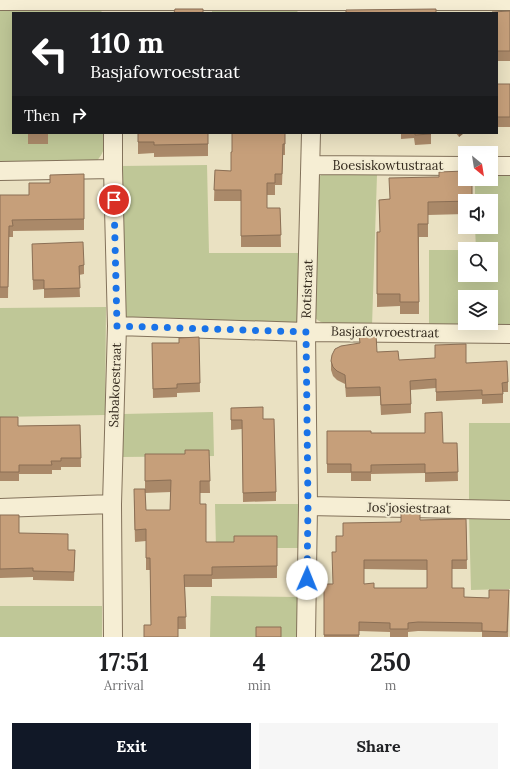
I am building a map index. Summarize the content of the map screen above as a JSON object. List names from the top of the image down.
{
  "streets": {
    "street": [
      "Boesiskowtustraat",
      "Rotistraat",
      "Basjafowroestraat",
      "Sabakoestraat",
      "Jos'josiestraat"
    ]
  },
  "crossings": [
    ["Boesiskowtustraat", "Rotistraat"],
    ["Rotistraat", "Basjafowroestraat"],
    ["Rotistraat", "Jos'josiestraat"],
    ["Basjafowroestraat", "Sabakoestraat"]
  ],
  "north": "bottom right",
  "page": {
    "turn": ["110 m", "Basjafowroestraat"],
    "then": "Then",
    "eta": [
      "17:51",
      "Arrival",
      "4",
      "min",
      "250",
      "m"
    ],
    "buttons": ["Exit", "Share"]
  }
}
